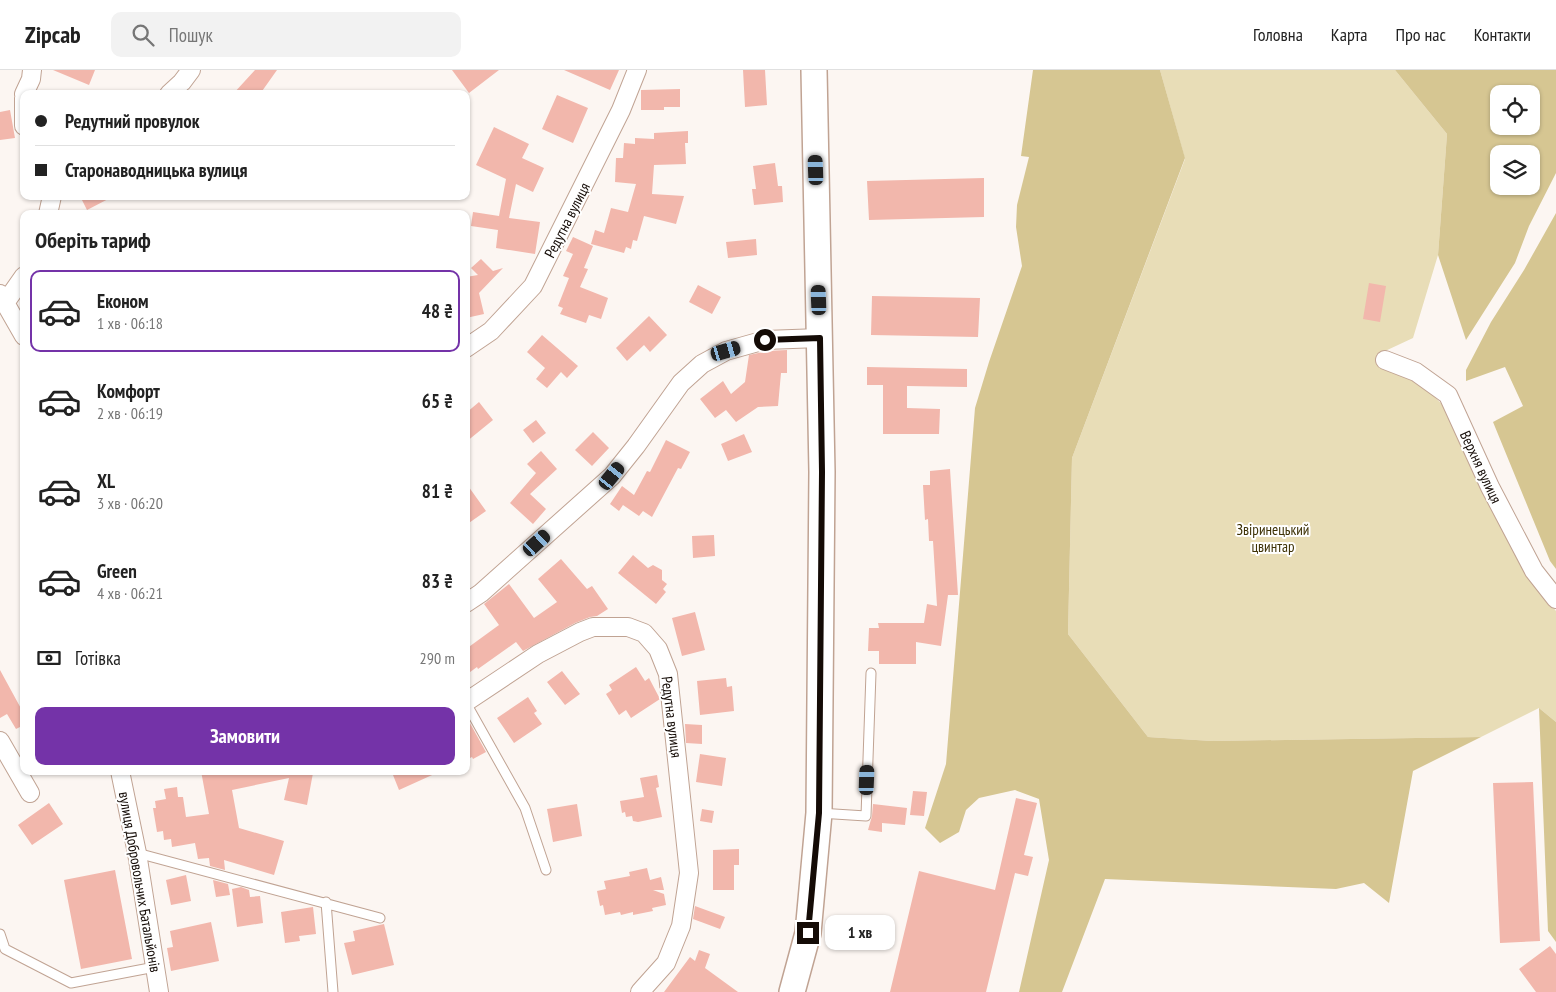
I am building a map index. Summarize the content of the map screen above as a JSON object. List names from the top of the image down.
{
  "streets": {
    "street": ["Редутна вулиця", "Верхня вулиця", "вулиця Добровольчих Батальйонів"]
  },
  "parks": ["Звіринецький цвинтар"],
  "page": {
    "header": "Zipcab",
    "search": "Пошук",
    "nav": [
      "Головна",
      "Карта",
      "Про нас",
      "Контакти"
    ],
    "banner": ["Редутний провулок", "Старонаводницька вулиця"],
    "heading": "Оберіть тариф",
    "list": [
      {
        "name": "Економ",
        "note": "1 хв · 06:18",
        "value": "48 ₴"
      },
      {
        "name": "Комфорт",
        "note": "2 хв · 06:19",
        "value": "65 ₴"
      },
      {
        "name": "XL",
        "note": "3 хв · 06:20",
        "value": "81 ₴"
      },
      {
        "name": "Green",
        "note": "4 хв · 06:21",
        "value": "83 ₴"
      }
    ],
    "pay": ["Готівка", "290 m"],
    "buttons": "Замовити",
    "bubble": "1 хв"
  }
}
